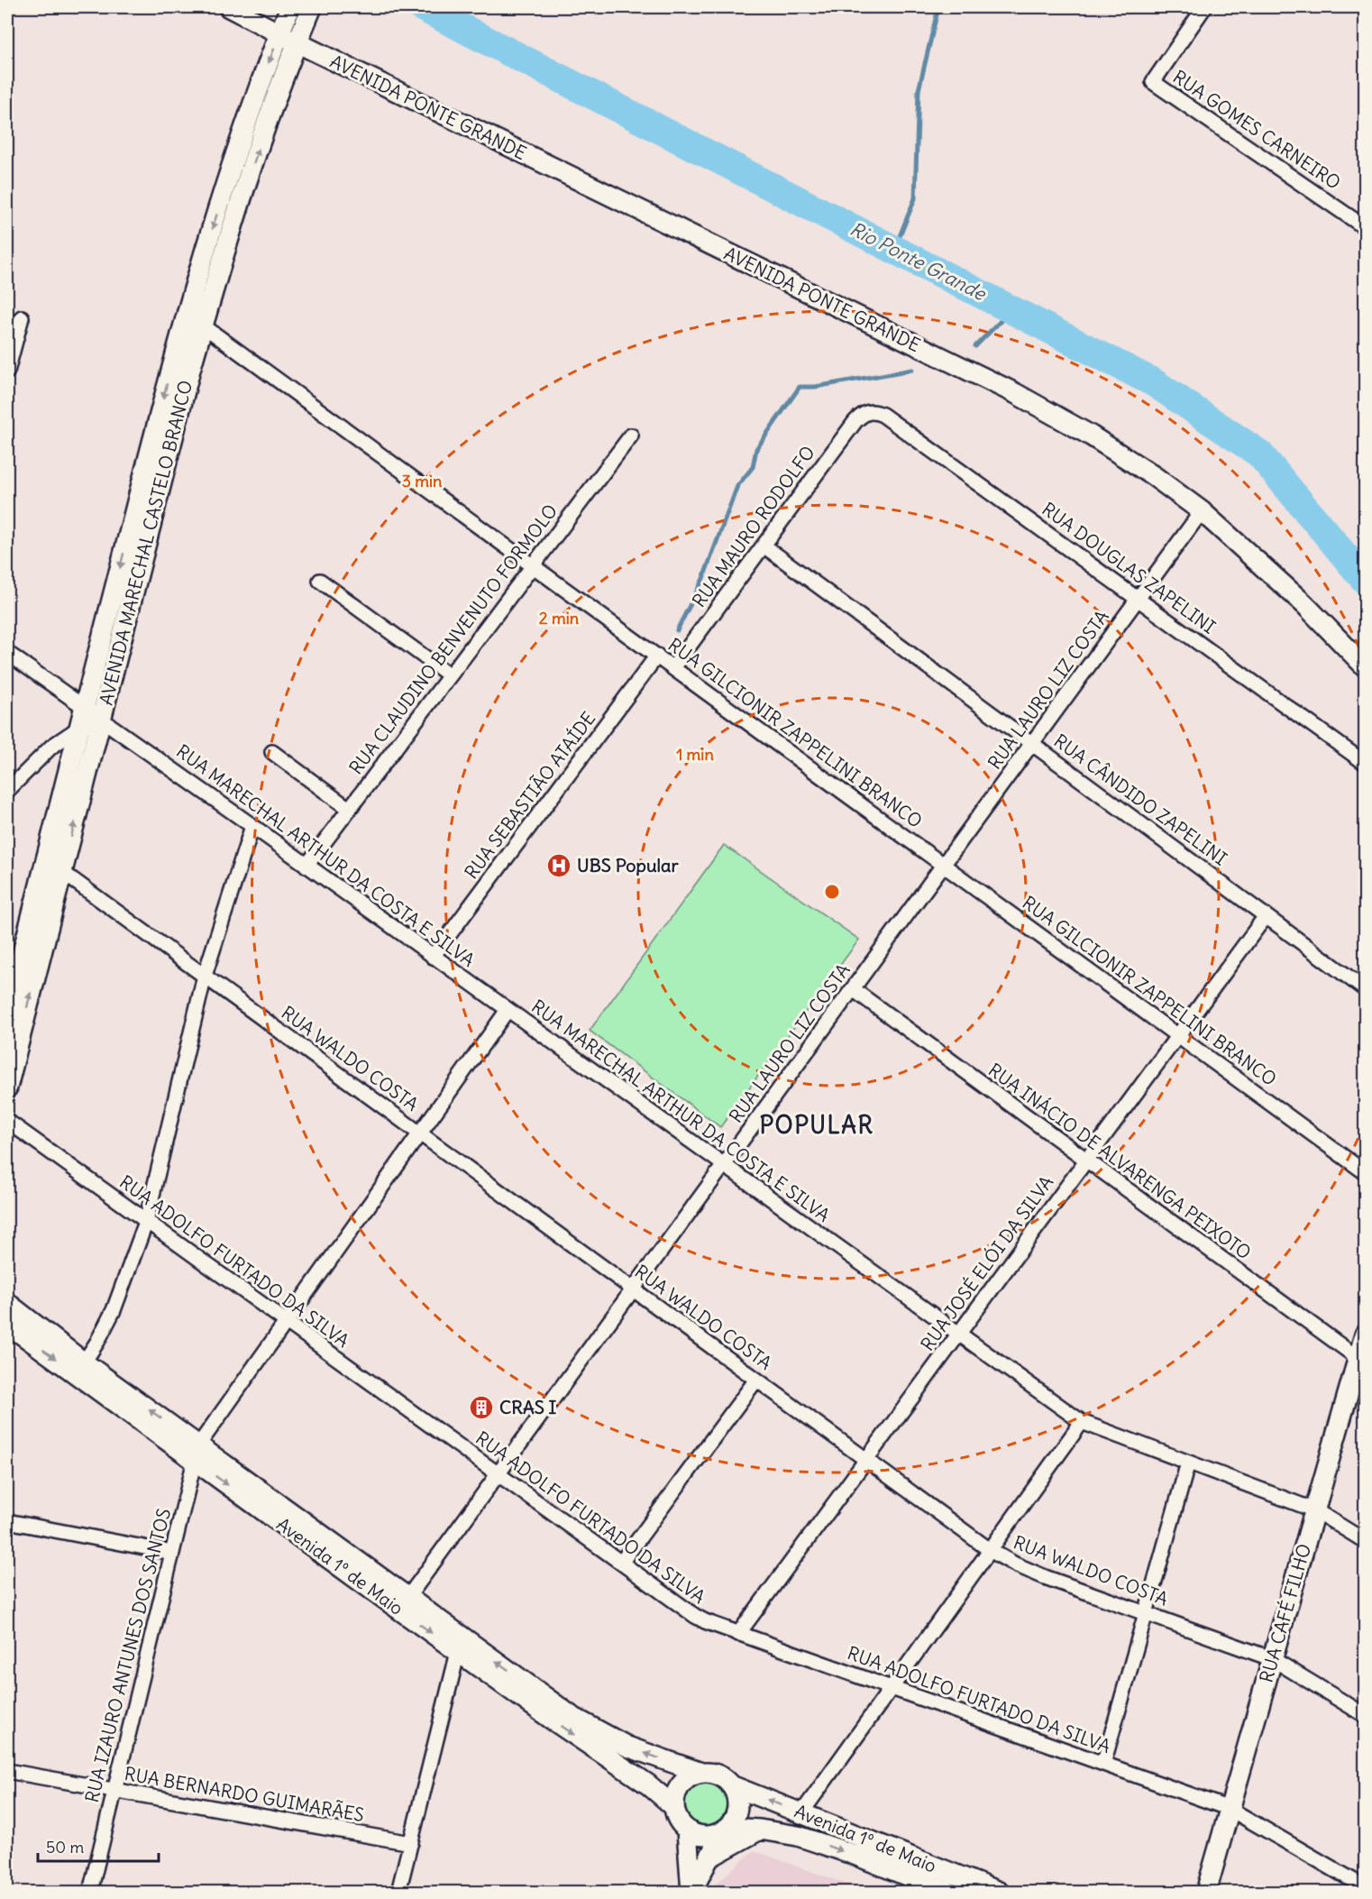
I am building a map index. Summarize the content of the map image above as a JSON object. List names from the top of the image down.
{
  "streets": {
    "street": [
      "AVENIDA PONTE GRANDE",
      "RUA GOMES CARNEIRO",
      "RUA MAURO RODOLFO",
      "AVENIDA MARECHAL CASTELO BRANCO",
      "RUA DOUGLAS ZAPELINI",
      "RUA CLAUDINO BENVENUTO FORMOLO",
      "RUA LAURO LIZ COSTA",
      "RUA GILCIONIR ZAPPELINI BRANCO",
      "RUA SEBASTIÃO ATAÍDE",
      "RUA CÂNDIDO ZAPELINI",
      "RUA MARECHAL ARTHUR DA COSTA E SILVA",
      "RUA WALDO COSTA",
      "RUA INÁCIO DE ALVARENGA PEIXOTO",
      "RUA ADOLFO FURTADO DA SILVA",
      "RUA JOSÉ ELÓI DA SILVA",
      "Avenida 1º de Maio",
      "RUA CAFÉ FILHO",
      "RUA IZAURO ANTUNES DOS SANTOS",
      "RUA BERNARDO GUIMARÃES"
    ]
  },
  "crossings": [
    ["AVENIDA PONTE GRANDE", "AVENIDA MARECHAL CASTELO BRANCO"],
    ["AVENIDA PONTE GRANDE", "RUA LAURO LIZ COSTA"],
    ["RUA MAURO RODOLFO", "RUA DOUGLAS ZAPELINI"],
    ["RUA MAURO RODOLFO", "RUA GILCIONIR ZAPPELINI BRANCO"],
    ["RUA MAURO RODOLFO", "RUA CÂNDIDO ZAPELINI"],
    ["AVENIDA MARECHAL CASTELO BRANCO", "RUA GILCIONIR ZAPPELINI BRANCO"],
    ["AVENIDA MARECHAL CASTELO BRANCO", "RUA MARECHAL ARTHUR DA COSTA E SILVA"],
    ["AVENIDA MARECHAL CASTELO BRANCO", "RUA WALDO COSTA"],
    ["RUA DOUGLAS ZAPELINI", "RUA LAURO LIZ COSTA"],
    ["RUA CLAUDINO BENVENUTO FORMOLO", "RUA GILCIONIR ZAPPELINI BRANCO"],
    ["RUA CLAUDINO BENVENUTO FORMOLO", "RUA MARECHAL ARTHUR DA COSTA E SILVA"],
    ["RUA LAURO LIZ COSTA", "RUA GILCIONIR ZAPPELINI BRANCO"],
    ["RUA LAURO LIZ COSTA", "RUA CÂNDIDO ZAPELINI"],
    ["RUA LAURO LIZ COSTA", "RUA MARECHAL ARTHUR DA COSTA E SILVA"],
    ["RUA LAURO LIZ COSTA", "RUA WALDO COSTA"],
    ["RUA LAURO LIZ COSTA", "RUA INÁCIO DE ALVARENGA PEIXOTO"],
    ["RUA LAURO LIZ COSTA", "RUA ADOLFO FURTADO DA SILVA"],
    ["RUA LAURO LIZ COSTA", "Avenida 1º de Maio"],
    ["RUA GILCIONIR ZAPPELINI BRANCO", "RUA SEBASTIÃO ATAÍDE"],
    ["RUA GILCIONIR ZAPPELINI BRANCO", "RUA JOSÉ ELÓI DA SILVA"],
    ["RUA SEBASTIÃO ATAÍDE", "RUA MARECHAL ARTHUR DA COSTA E SILVA"],
    ["RUA CÂNDIDO ZAPELINI", "RUA JOSÉ ELÓI DA SILVA"],
    ["RUA MARECHAL ARTHUR DA COSTA E SILVA", "RUA JOSÉ ELÓI DA SILVA"],
    ["RUA MARECHAL ARTHUR DA COSTA E SILVA", "RUA CAFÉ FILHO"],
    ["RUA WALDO COSTA", "RUA JOSÉ ELÓI DA SILVA"],
    ["RUA WALDO COSTA", "RUA CAFÉ FILHO"],
    ["RUA INÁCIO DE ALVARENGA PEIXOTO", "RUA JOSÉ ELÓI DA SILVA"],
    ["RUA INÁCIO DE ALVARENGA PEIXOTO", "RUA CAFÉ FILHO"],
    ["RUA ADOLFO FURTADO DA SILVA", "RUA JOSÉ ELÓI DA SILVA"],
    ["RUA ADOLFO FURTADO DA SILVA", "RUA CAFÉ FILHO"],
    ["Avenida 1º de Maio", "RUA IZAURO ANTUNES DOS SANTOS"],
    ["RUA IZAURO ANTUNES DOS SANTOS", "RUA BERNARDO GUIMARÃES"]
  ],
  "districts": ["POPULAR"],
  "water": ["Rio Ponte Grande"],
  "places": {
    "hospital": ["UBS Popular"],
    "building": ["CRAS I"]
  },
  "scale_bar": "50 m",
  "rings": ["3 min", "2 min", "1 min"]
}
